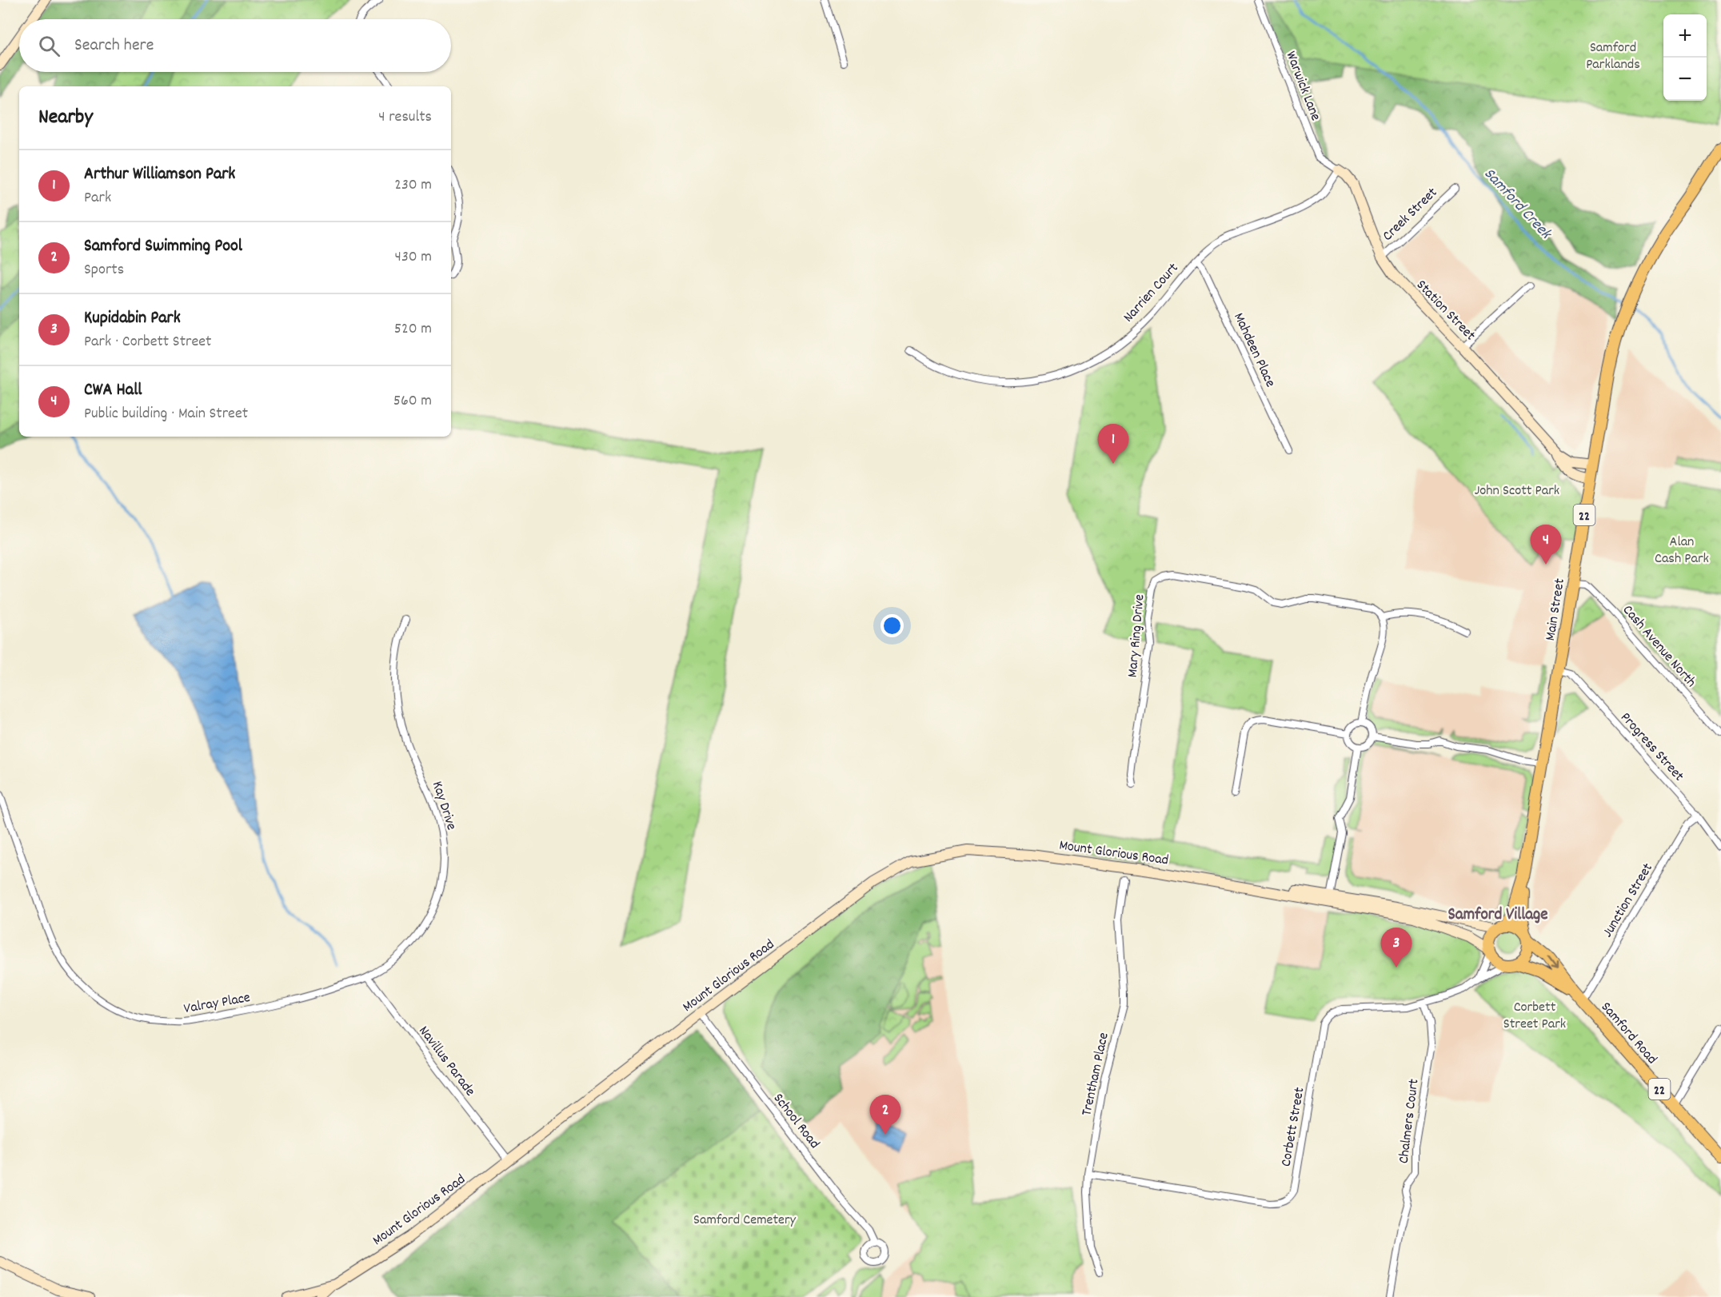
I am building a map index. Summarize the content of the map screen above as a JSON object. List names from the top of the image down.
{
  "streets": {
    "main road": [
      "Station Street",
      "22",
      "Main Street",
      "Mount Glorious Road",
      "Samford Road"
    ],
    "street": [
      "Warwick Lane",
      "Creek Street",
      "Narrien Court",
      "Mahdeen Place",
      "Mary Ring Drive",
      "Cash Avenue North",
      "Progress Street",
      "Kay Drive",
      "Junction Street",
      "Valray Place",
      "Navillus Parade",
      "Trentham Place",
      "School Road",
      "Chalmers Court",
      "Corbett Street"
    ]
  },
  "crossings": [
    ["Warwick Lane", "Narrien Court"],
    ["Warwick Lane", "Station Street"],
    ["Creek Street", "Station Street"],
    ["Narrien Court", "Station Street"],
    ["Narrien Court", "Mahdeen Place"],
    ["Station Street", "Main Street"],
    ["22", "Main Street"],
    ["22", "Mount Glorious Road"],
    ["22", "Samford Road"],
    ["22", "Corbett Street"],
    ["Main Street", "Cash Avenue North"],
    ["Main Street", "Progress Street"],
    ["Main Street", "Mount Glorious Road"],
    ["Main Street", "Samford Road"],
    ["Main Street", "Corbett Street"],
    ["Progress Street", "Junction Street"],
    ["Kay Drive", "Valray Place"],
    ["Kay Drive", "Navillus Parade"],
    ["Mount Glorious Road", "Samford Road"],
    ["Mount Glorious Road", "Navillus Parade"],
    ["Mount Glorious Road", "School Road"],
    ["Mount Glorious Road", "Corbett Street"],
    ["Junction Street", "Samford Road"],
    ["Valray Place", "Navillus Parade"],
    ["Samford Road", "Corbett Street"],
    ["Trentham Place", "Corbett Street"],
    ["Chalmers Court", "Corbett Street"]
  ],
  "districts": ["Samford Village"],
  "water": ["Samford Creek"],
  "parks": [
    "Samford Parklands",
    "John Scott Park",
    "Alan Cash Park",
    "Corbett Street Park",
    "Samford Cemetery"
  ],
  "page": {
    "map_buttons": ["+", "−"],
    "search": "Search here",
    "heading": ["Nearby", "4 results"],
    "list": [
      {
        "mark": "1",
        "name": "Arthur Williamson Park",
        "note": "Park",
        "value": "230 m"
      },
      {
        "mark": "2",
        "name": "Samford Swimming Pool",
        "note": "Sports",
        "value": "430 m"
      },
      {
        "mark": "3",
        "name": "Kupidabin Park",
        "note": "Park · Corbett Street",
        "value": "520 m"
      },
      {
        "mark": "4",
        "name": "CWA Hall",
        "note": "Public building · Main Street",
        "value": "560 m"
      }
    ],
    "pins": [
      "1",
      "4",
      "3",
      "2"
    ]
  }
}
